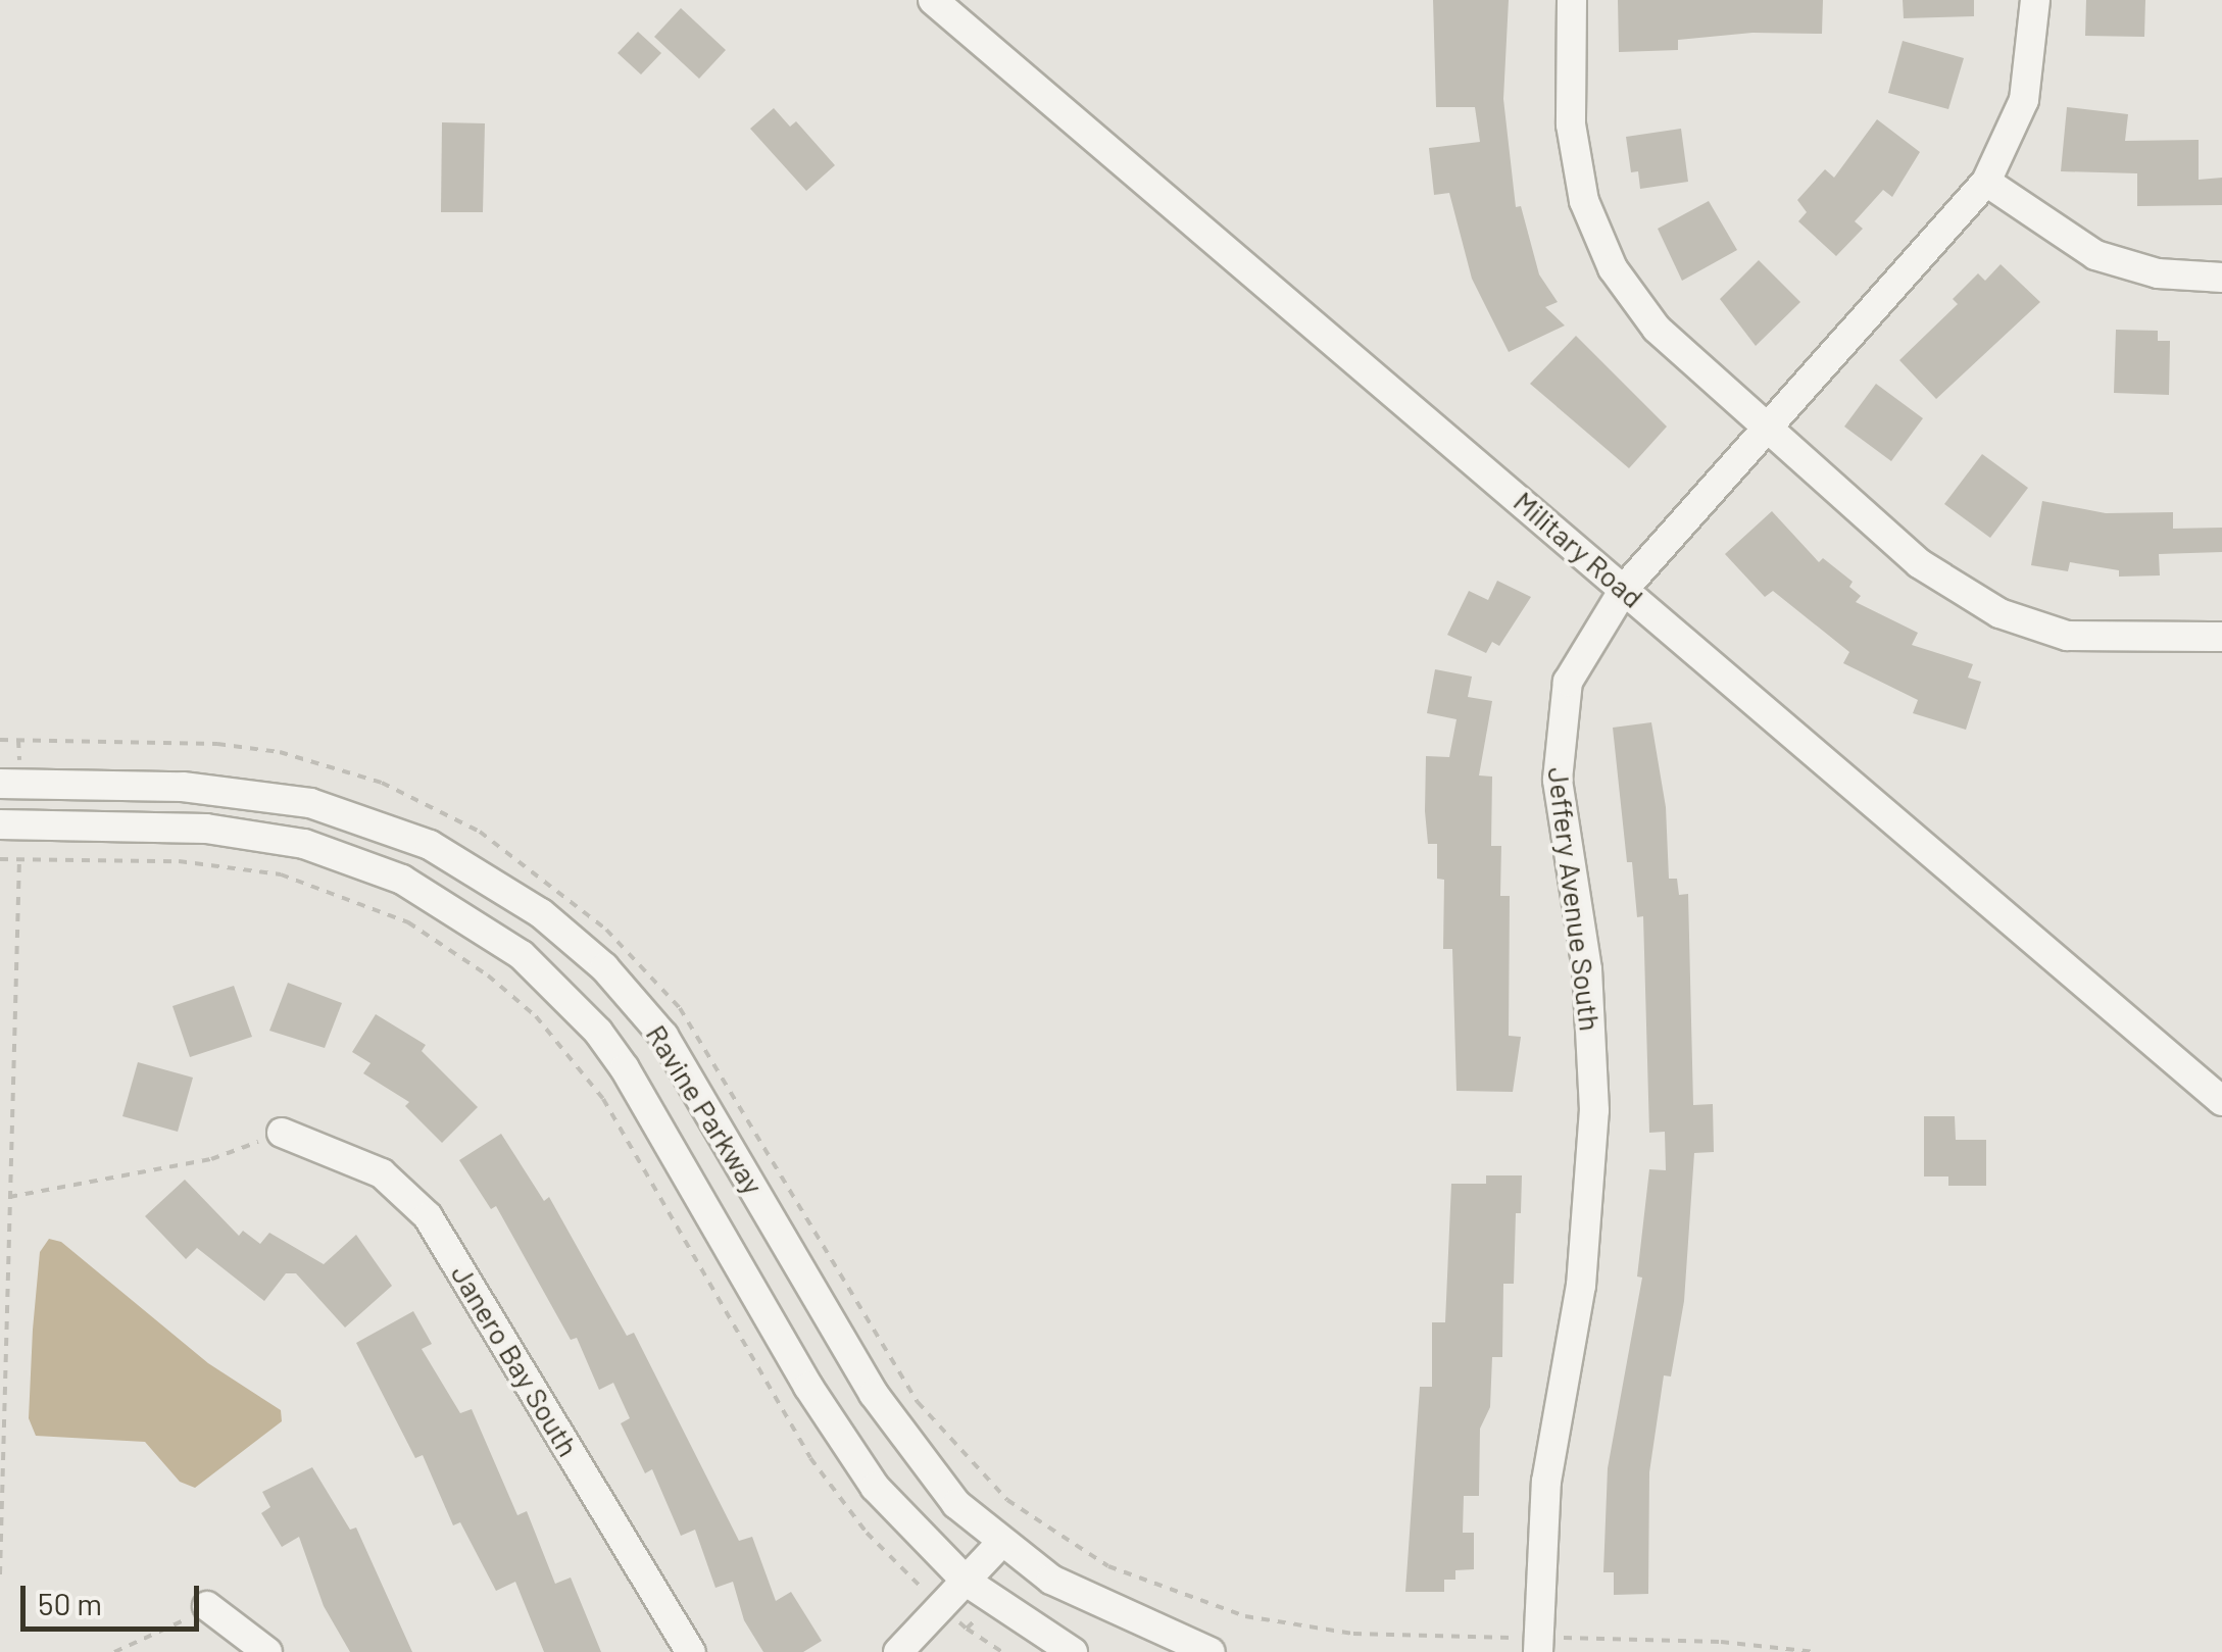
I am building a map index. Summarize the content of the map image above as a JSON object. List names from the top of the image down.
{
  "streets": {
    "street": [
      "Military Road",
      "Jeffery Avenue South",
      "Ravine Parkway",
      "Janero Bay South"
    ]
  },
  "crossings": [
    ["Military Road", "Jeffery Avenue South"]
  ],
  "scale_bar": "50 m"
}
